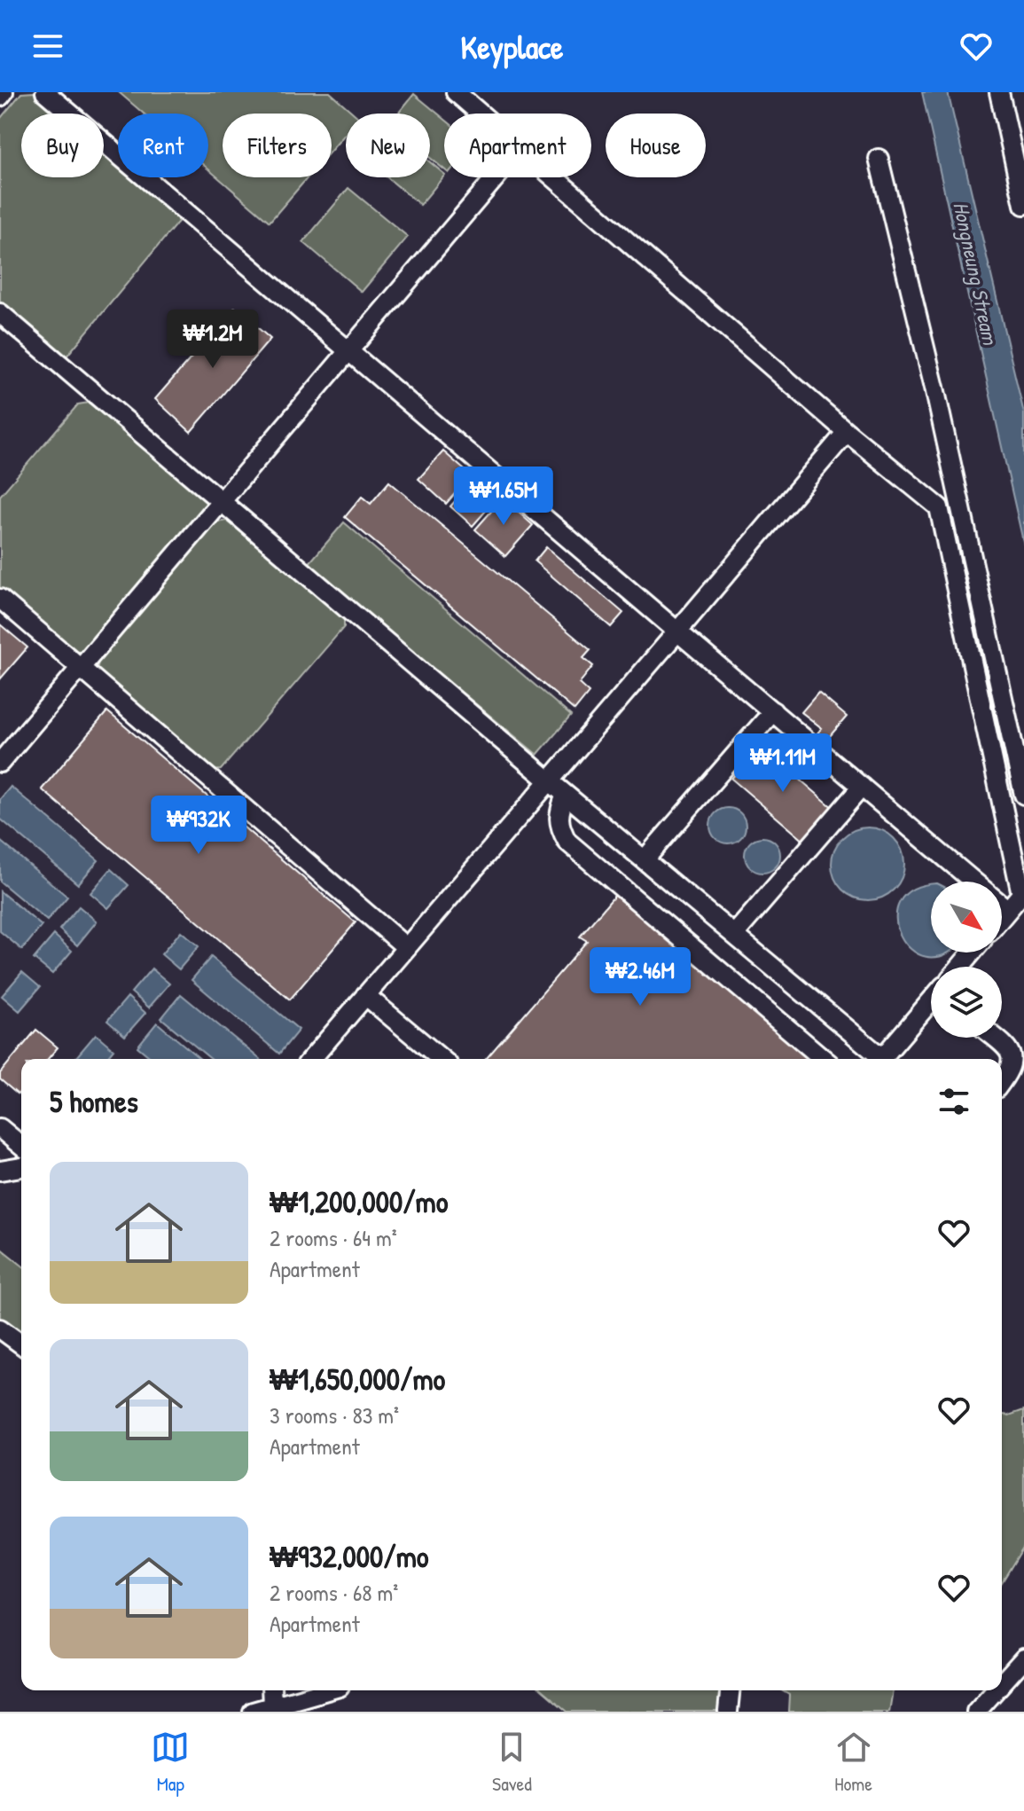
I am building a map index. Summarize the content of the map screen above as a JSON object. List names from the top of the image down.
{
  "water": ["Hongneung Stream"],
  "north": "bottom right",
  "page": {
    "header": "Keyplace",
    "chip": [
      "Buy",
      "Rent",
      "Filters",
      "New",
      "Apartment",
      "House"
    ],
    "price": [
      "₩1.2M",
      "₩1.65M",
      "₩1.11M",
      "₩932K",
      "₩2.46M"
    ],
    "heading": "5 homes",
    "list": [
      {
        "name": "₩1,200,000/mo",
        "note": "2 rooms · 64 m² · Apartment"
      },
      {
        "name": "₩1,650,000/mo",
        "note": "3 rooms · 83 m² · Apartment"
      },
      {
        "name": "₩932,000/mo",
        "note": "2 rooms · 68 m² · Apartment"
      }
    ],
    "tabs": ["Map", "Saved", "Home"]
  }
}
